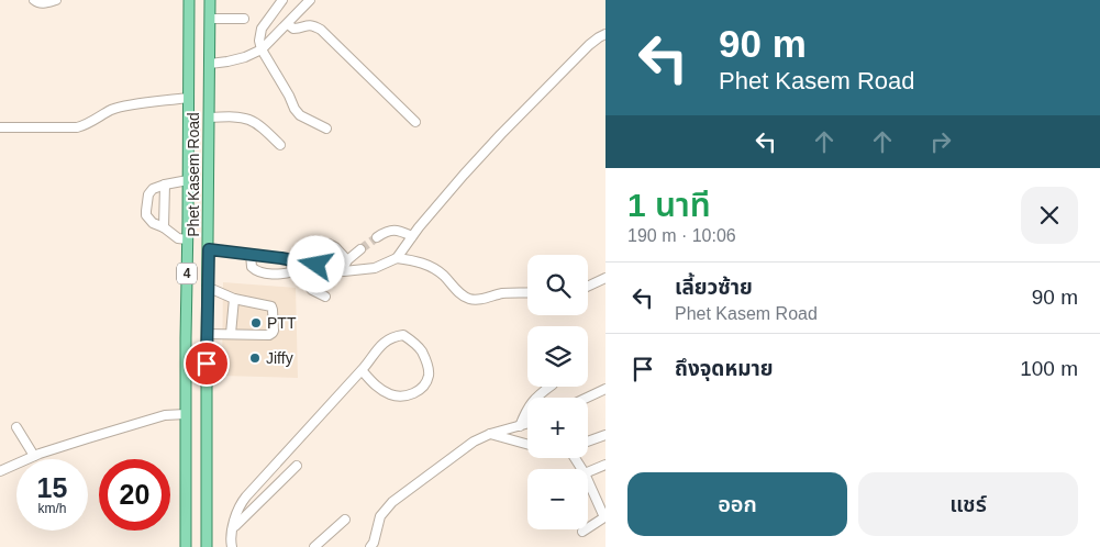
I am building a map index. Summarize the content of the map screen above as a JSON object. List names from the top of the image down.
{
  "streets": {
    "main road": ["Phet Kasem Road", "4"]
  },
  "places": ["PTT", "Jiffy"],
  "page": {
    "turn": ["90 m", "Phet Kasem Road"],
    "heading": ["1 นาที", "190 m · 10:06"],
    "map_buttons": ["+", "−"],
    "list": [
      {
        "name": "เลี้ยวซ้าย",
        "note": "Phet Kasem Road",
        "value": "90 m"
      },
      {
        "name": "ถึงจุดหมาย",
        "value": "100 m"
      }
    ],
    "speed": "15 km/h",
    "limit": "20",
    "buttons": ["ออก", "แชร์"]
  }
}
